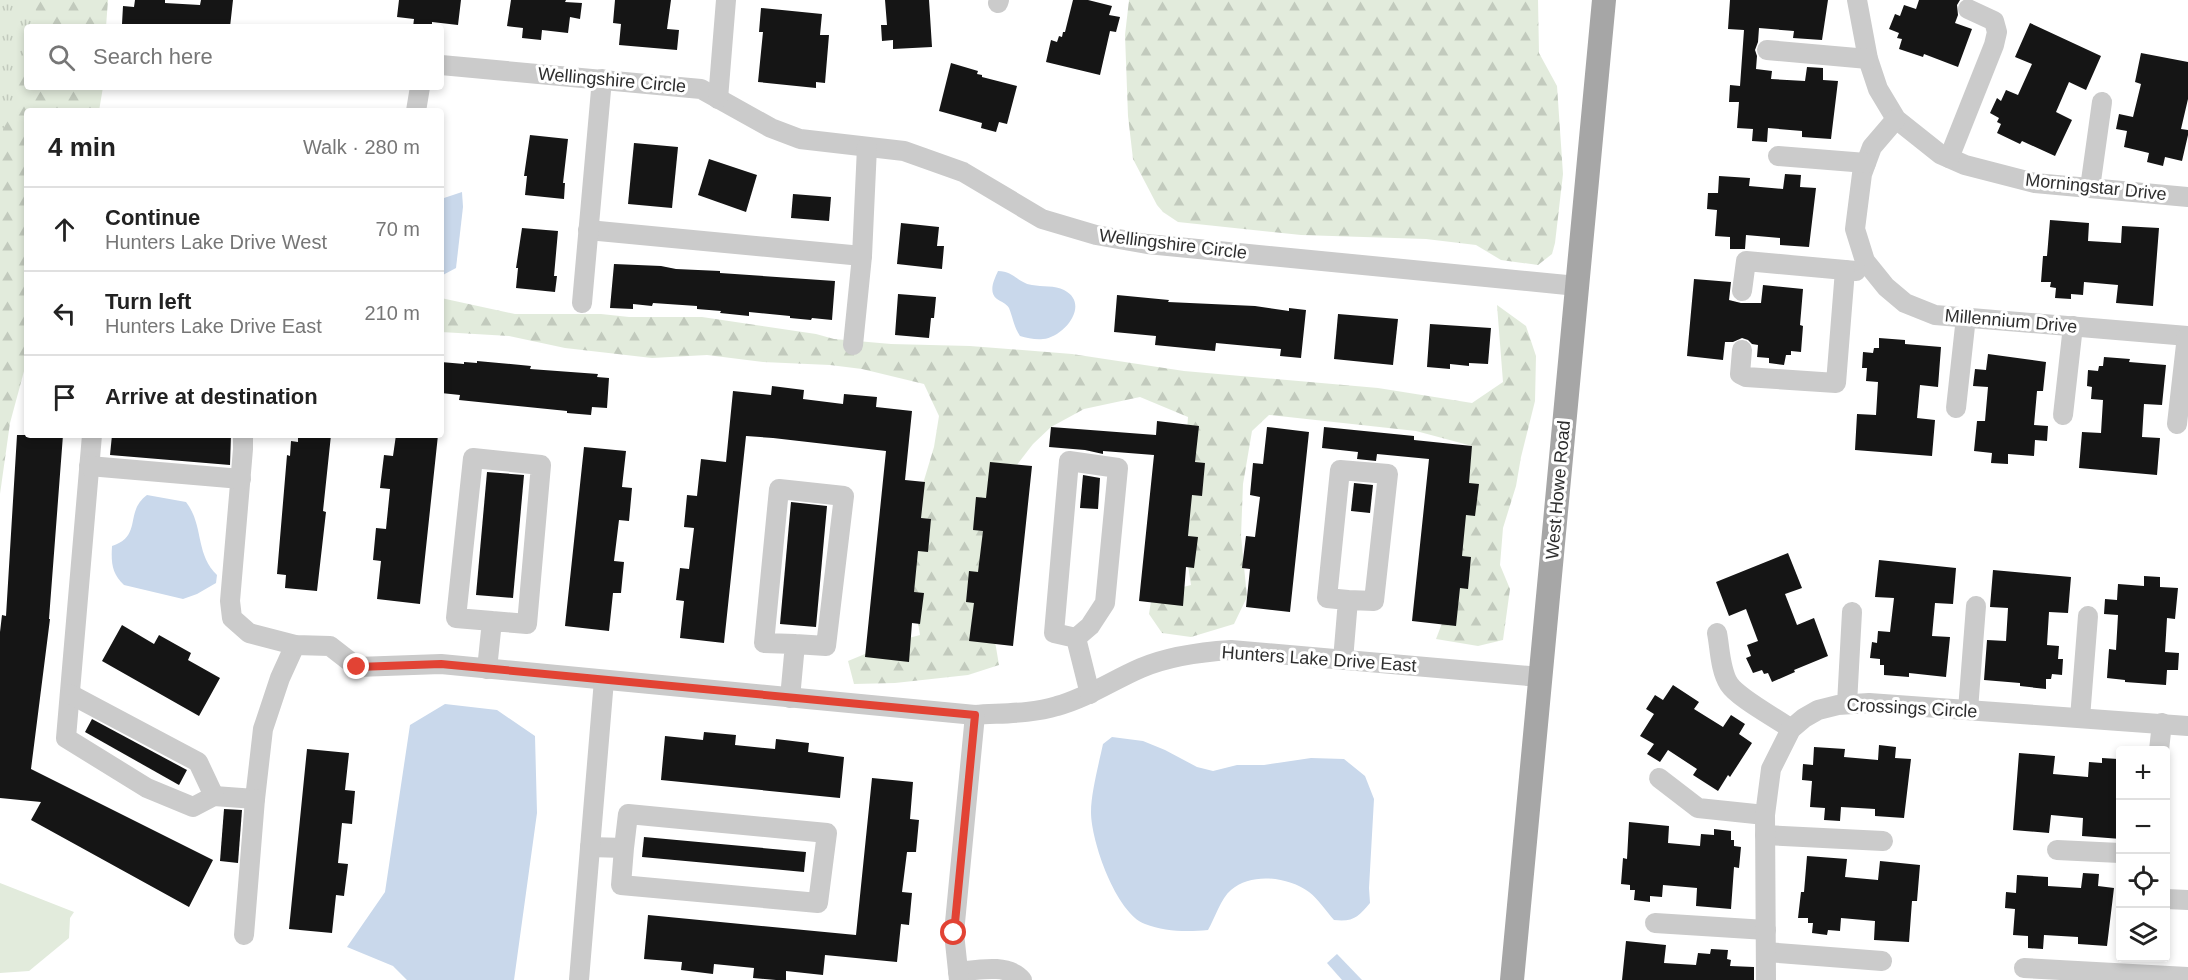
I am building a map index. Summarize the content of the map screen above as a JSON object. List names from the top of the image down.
{
  "streets": {
    "main road": ["West Howe Road"],
    "street": [
      "Wellingshire Circle",
      "Morningstar Drive",
      "Millennium Drive",
      "Hunters Lake Drive East",
      "Crossings Circle"
    ]
  },
  "crossings": [
    ["Wellingshire Circle", "West Howe Road"],
    ["Morningstar Drive", "Millennium Drive"],
    ["West Howe Road", "Hunters Lake Drive East"]
  ],
  "page": {
    "search": "Search here",
    "heading": ["4 min", "Walk · 280 m"],
    "list": [
      ["Continue", "Hunters Lake Drive West", "70 m"],
      ["Turn left", "Hunters Lake Drive East", "210 m"],
      "Arrive at destination"
    ],
    "map_buttons": ["+", "−"]
  }
}
